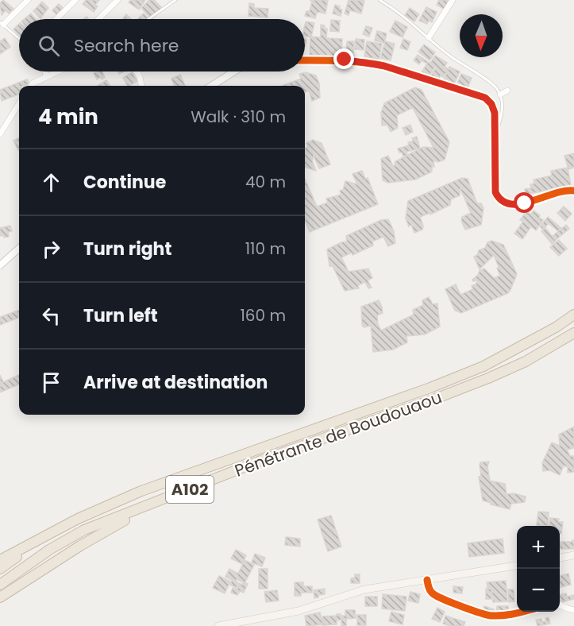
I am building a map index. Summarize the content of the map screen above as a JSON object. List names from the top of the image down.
{
  "streets": {
    "highway": ["Pénétrante de Boudouaou", "A102"]
  },
  "north": "bottom",
  "page": {
    "search": "Search here",
    "heading": ["4 min", "Walk · 310 m"],
    "list": [
      ["Continue", "40 m"],
      ["Turn right", "110 m"],
      ["Turn left", "160 m"],
      "Arrive at destination"
    ],
    "map_buttons": ["+", "−"]
  }
}
